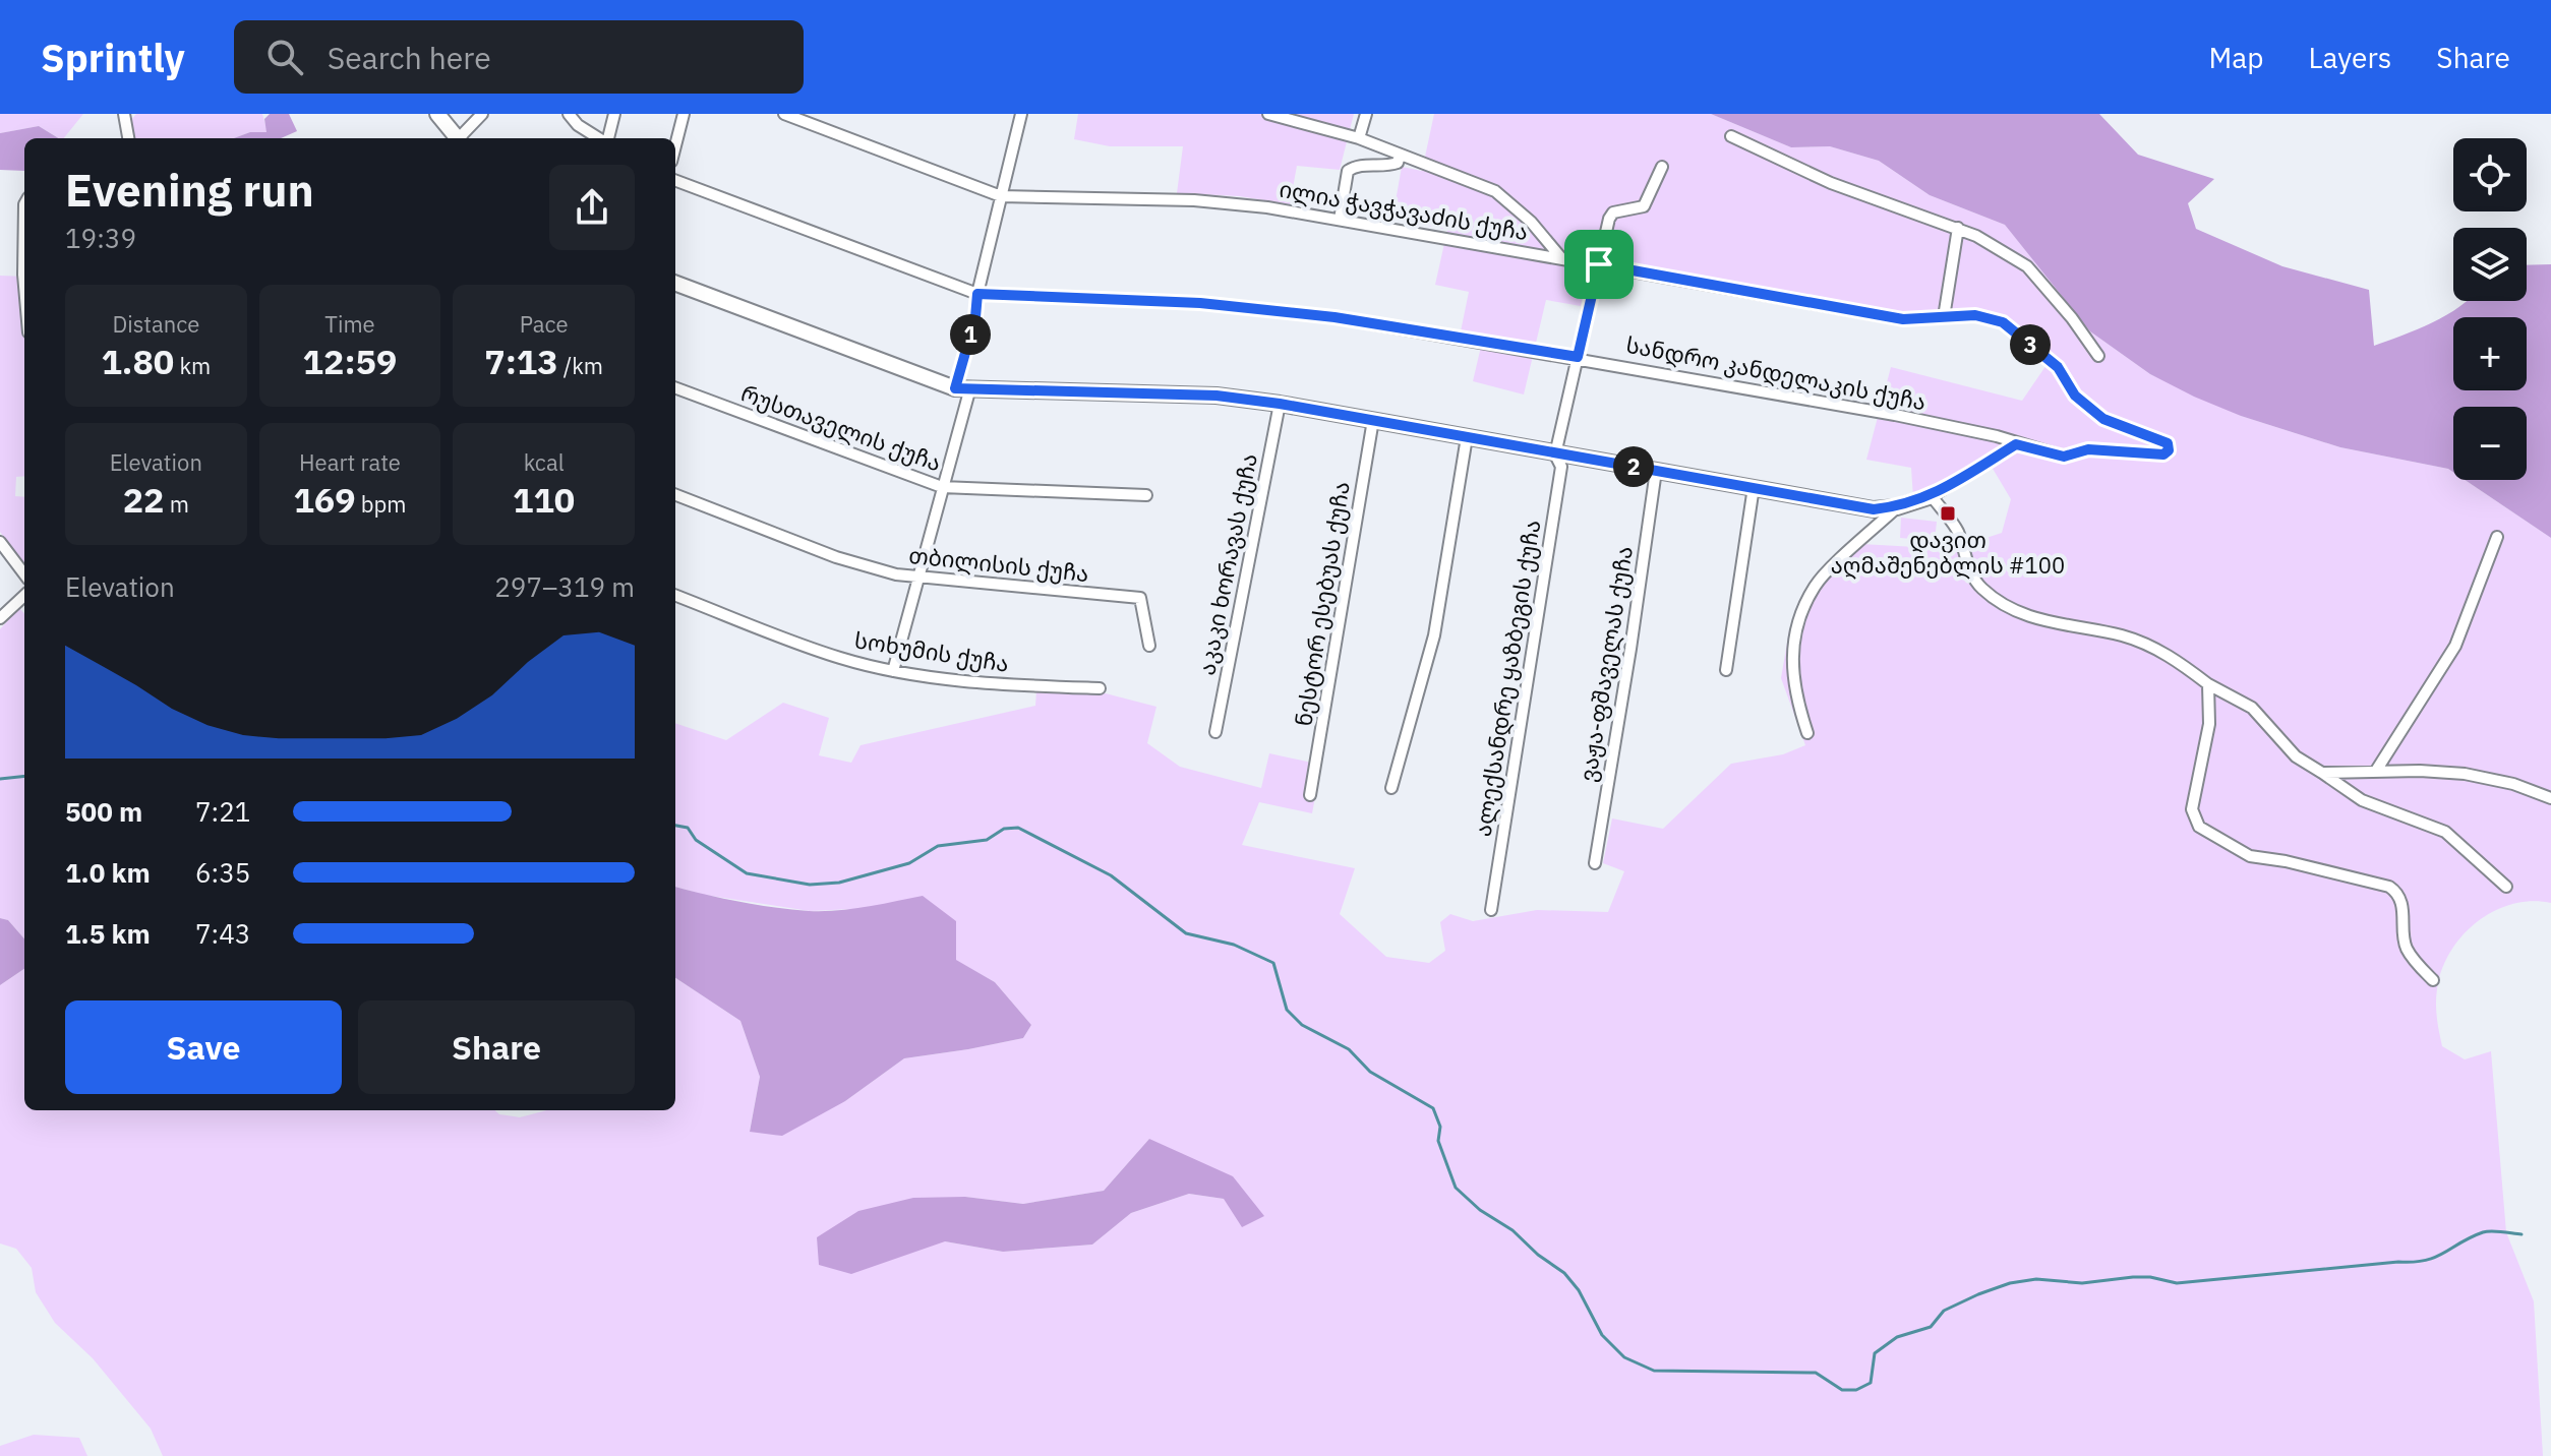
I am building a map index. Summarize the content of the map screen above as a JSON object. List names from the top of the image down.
{
  "streets": {
    "street": [
      "ილია ჭავჭავაძის ქუჩა",
      "სანდრო კანდელაკის ქუჩა",
      "რუსთაველის ქუჩა",
      "თბილისის ქუჩა",
      "აკაკი ხორავას ქუჩა",
      "ნესტორ ესებუას ქუჩა",
      "სოხუმის ქუჩა",
      "ვაჟა-ფშაველას ქუჩა",
      "ალექსანდრე ყაზბეგის ქუჩა"
    ]
  },
  "crossings": [
    ["ილია ჭავჭავაძის ქუჩა", "სანდრო კანდელაკის ქუჩა"],
    ["ილია ჭავჭავაძის ქუჩა", "ალექსანდრე ყაზბეგის ქუჩა"],
    ["სანდრო კანდელაკის ქუჩა", "ალექსანდრე ყაზბეგის ქუჩა"]
  ],
  "places": {
    "transit": ["დავით აღმაშენებლის #100"]
  },
  "page": {
    "header": "Sprintly",
    "search": "Search here",
    "nav": ["Map", "Layers", "Share"],
    "map_buttons": ["+", "−"],
    "heading": ["Evening run", "19:39"],
    "stats": [
      ["Distance", "1.80 km"],
      ["Time", "12:59"],
      ["Pace", "7:13 /km"],
      ["Elevation", "22 m"],
      ["Heart rate", "169 bpm"],
      ["kcal", "110"]
    ],
    "pins": ["1", "3", "2"],
    "chart": ["Elevation", "297–319 m"],
    "list": [
      {
        "name": "500 m",
        "note": "7:21"
      },
      {
        "name": "1.0 km",
        "note": "6:35"
      },
      {
        "name": "1.5 km",
        "note": "7:43"
      }
    ],
    "buttons": ["Save", "Share"]
  }
}
